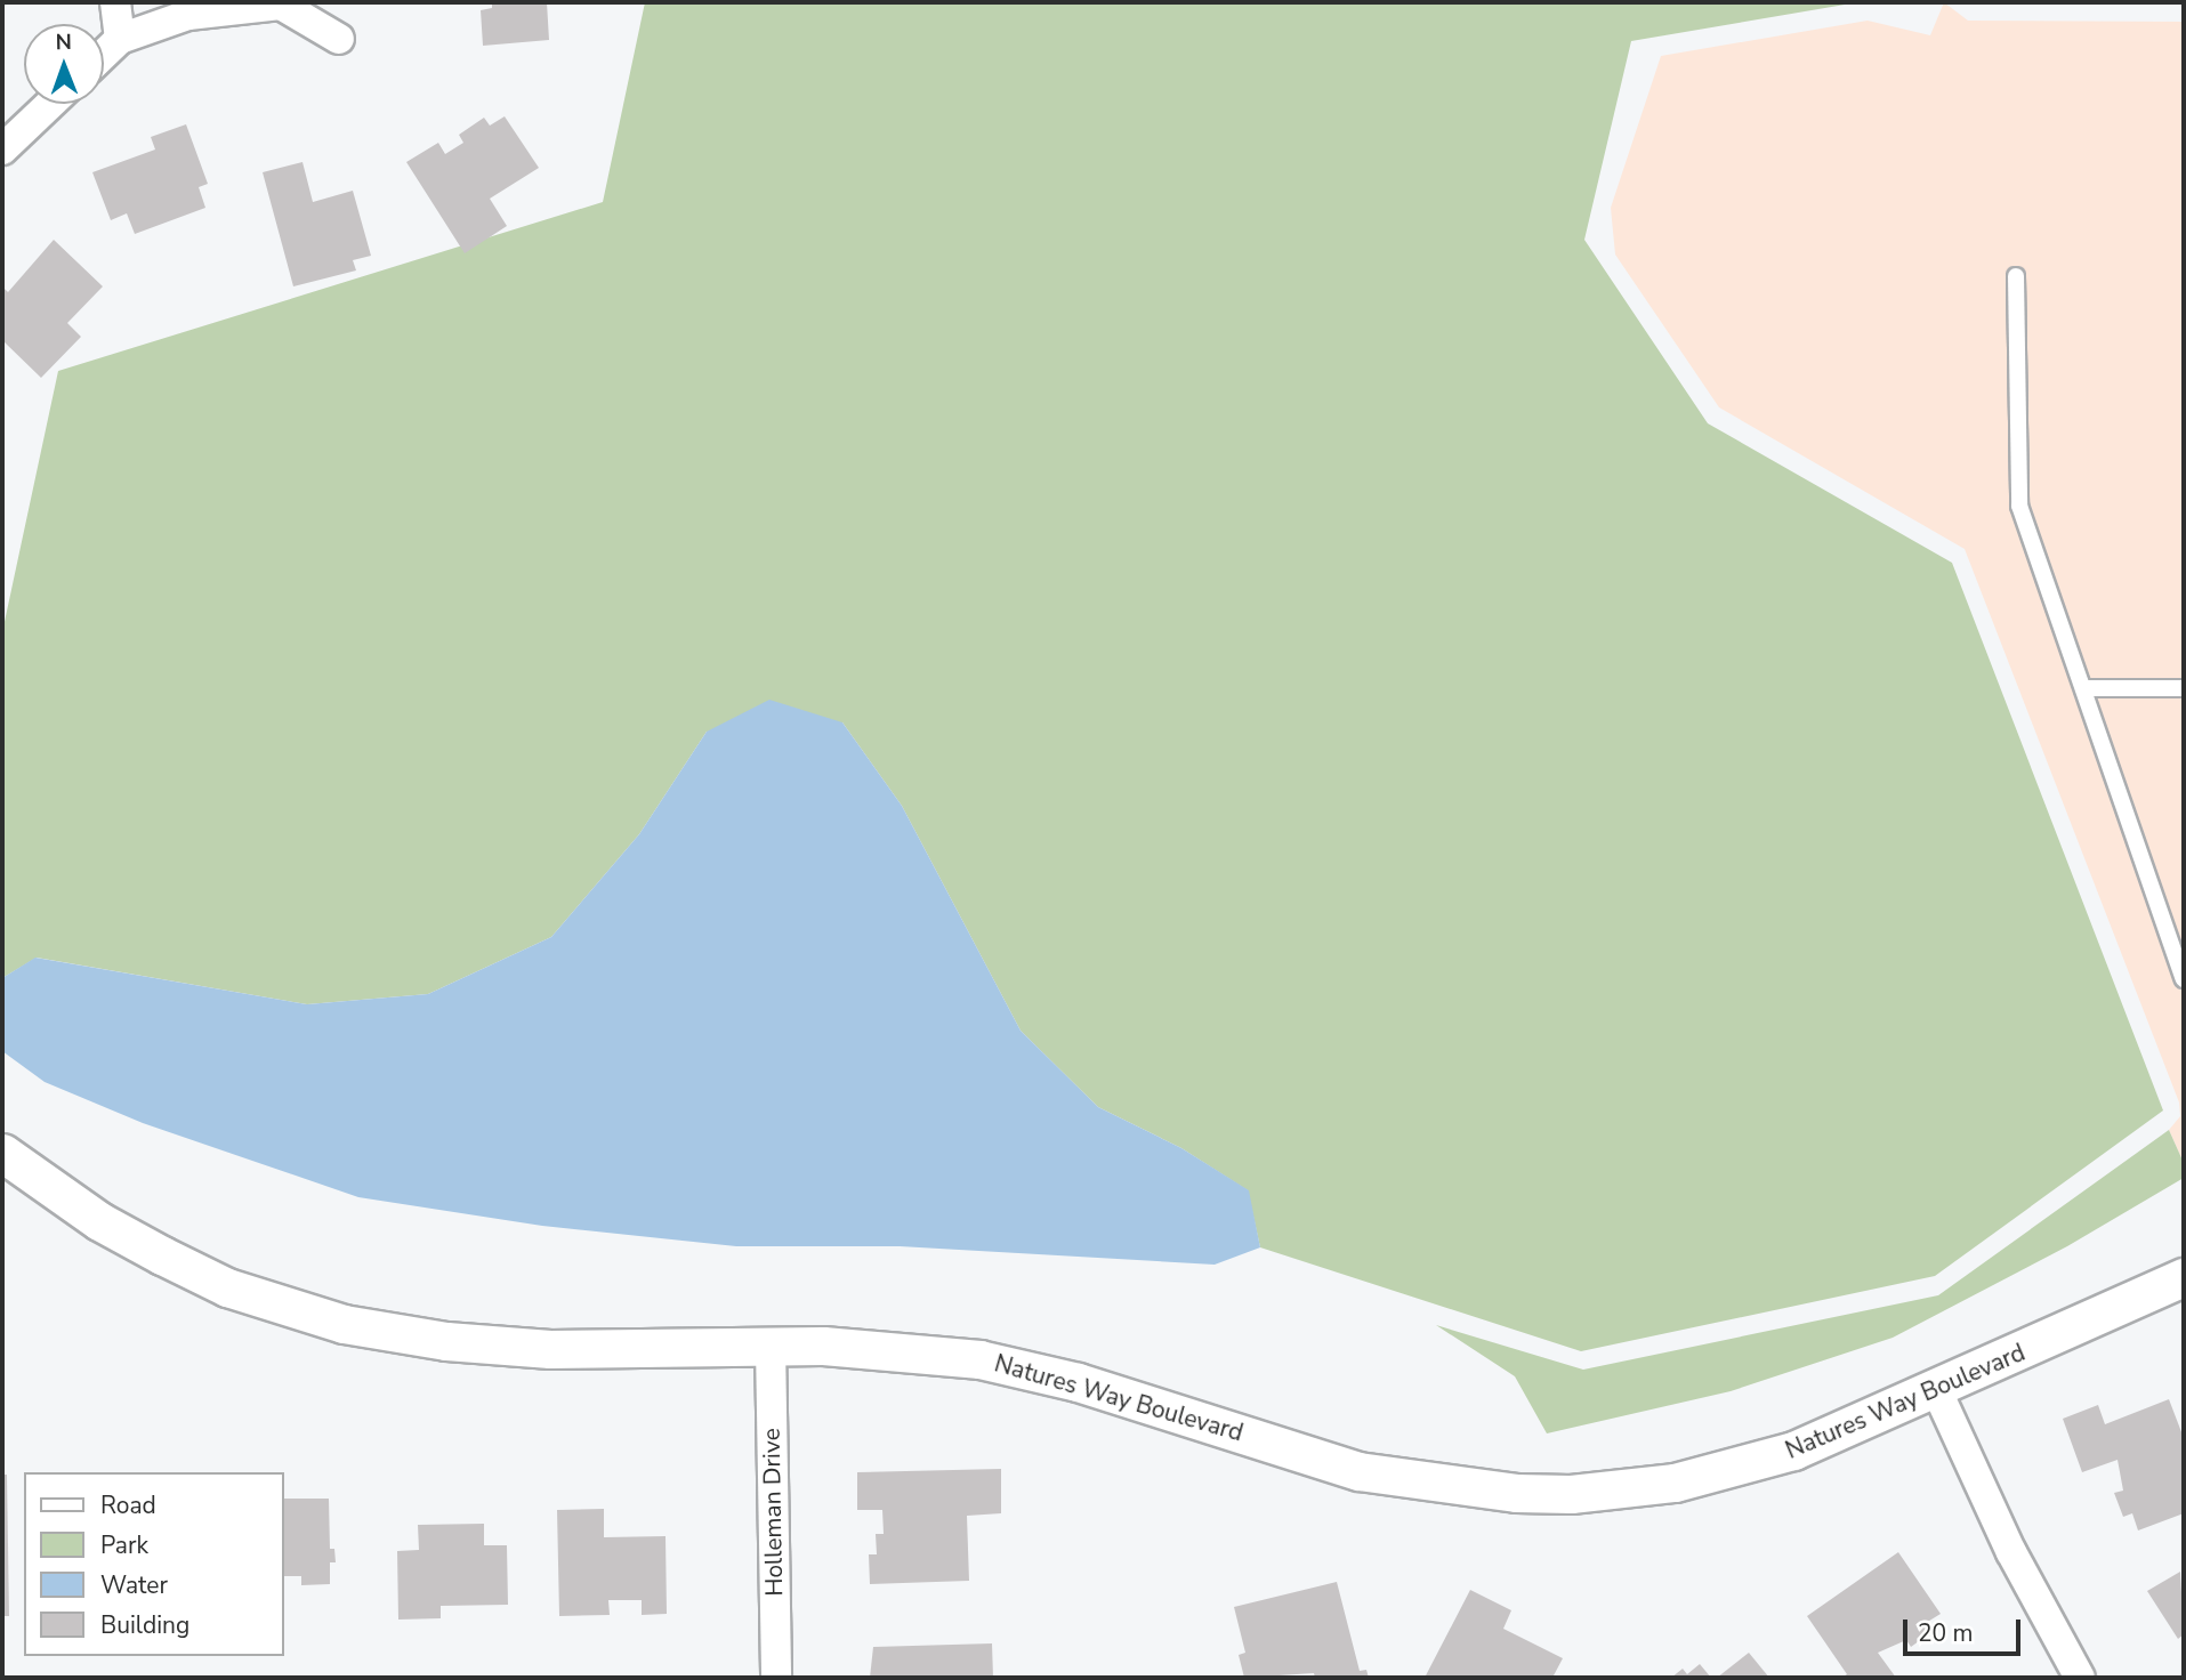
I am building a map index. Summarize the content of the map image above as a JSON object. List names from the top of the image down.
{
  "streets": {
    "street": ["Natures Way Boulevard", "Holleman Drive"]
  },
  "crossings": [
    ["Natures Way Boulevard", "Holleman Drive"]
  ],
  "legend": [
    "Road",
    "Park",
    "Water",
    "Building"
  ],
  "scale_bar": "20 m",
  "north": "top"
}
